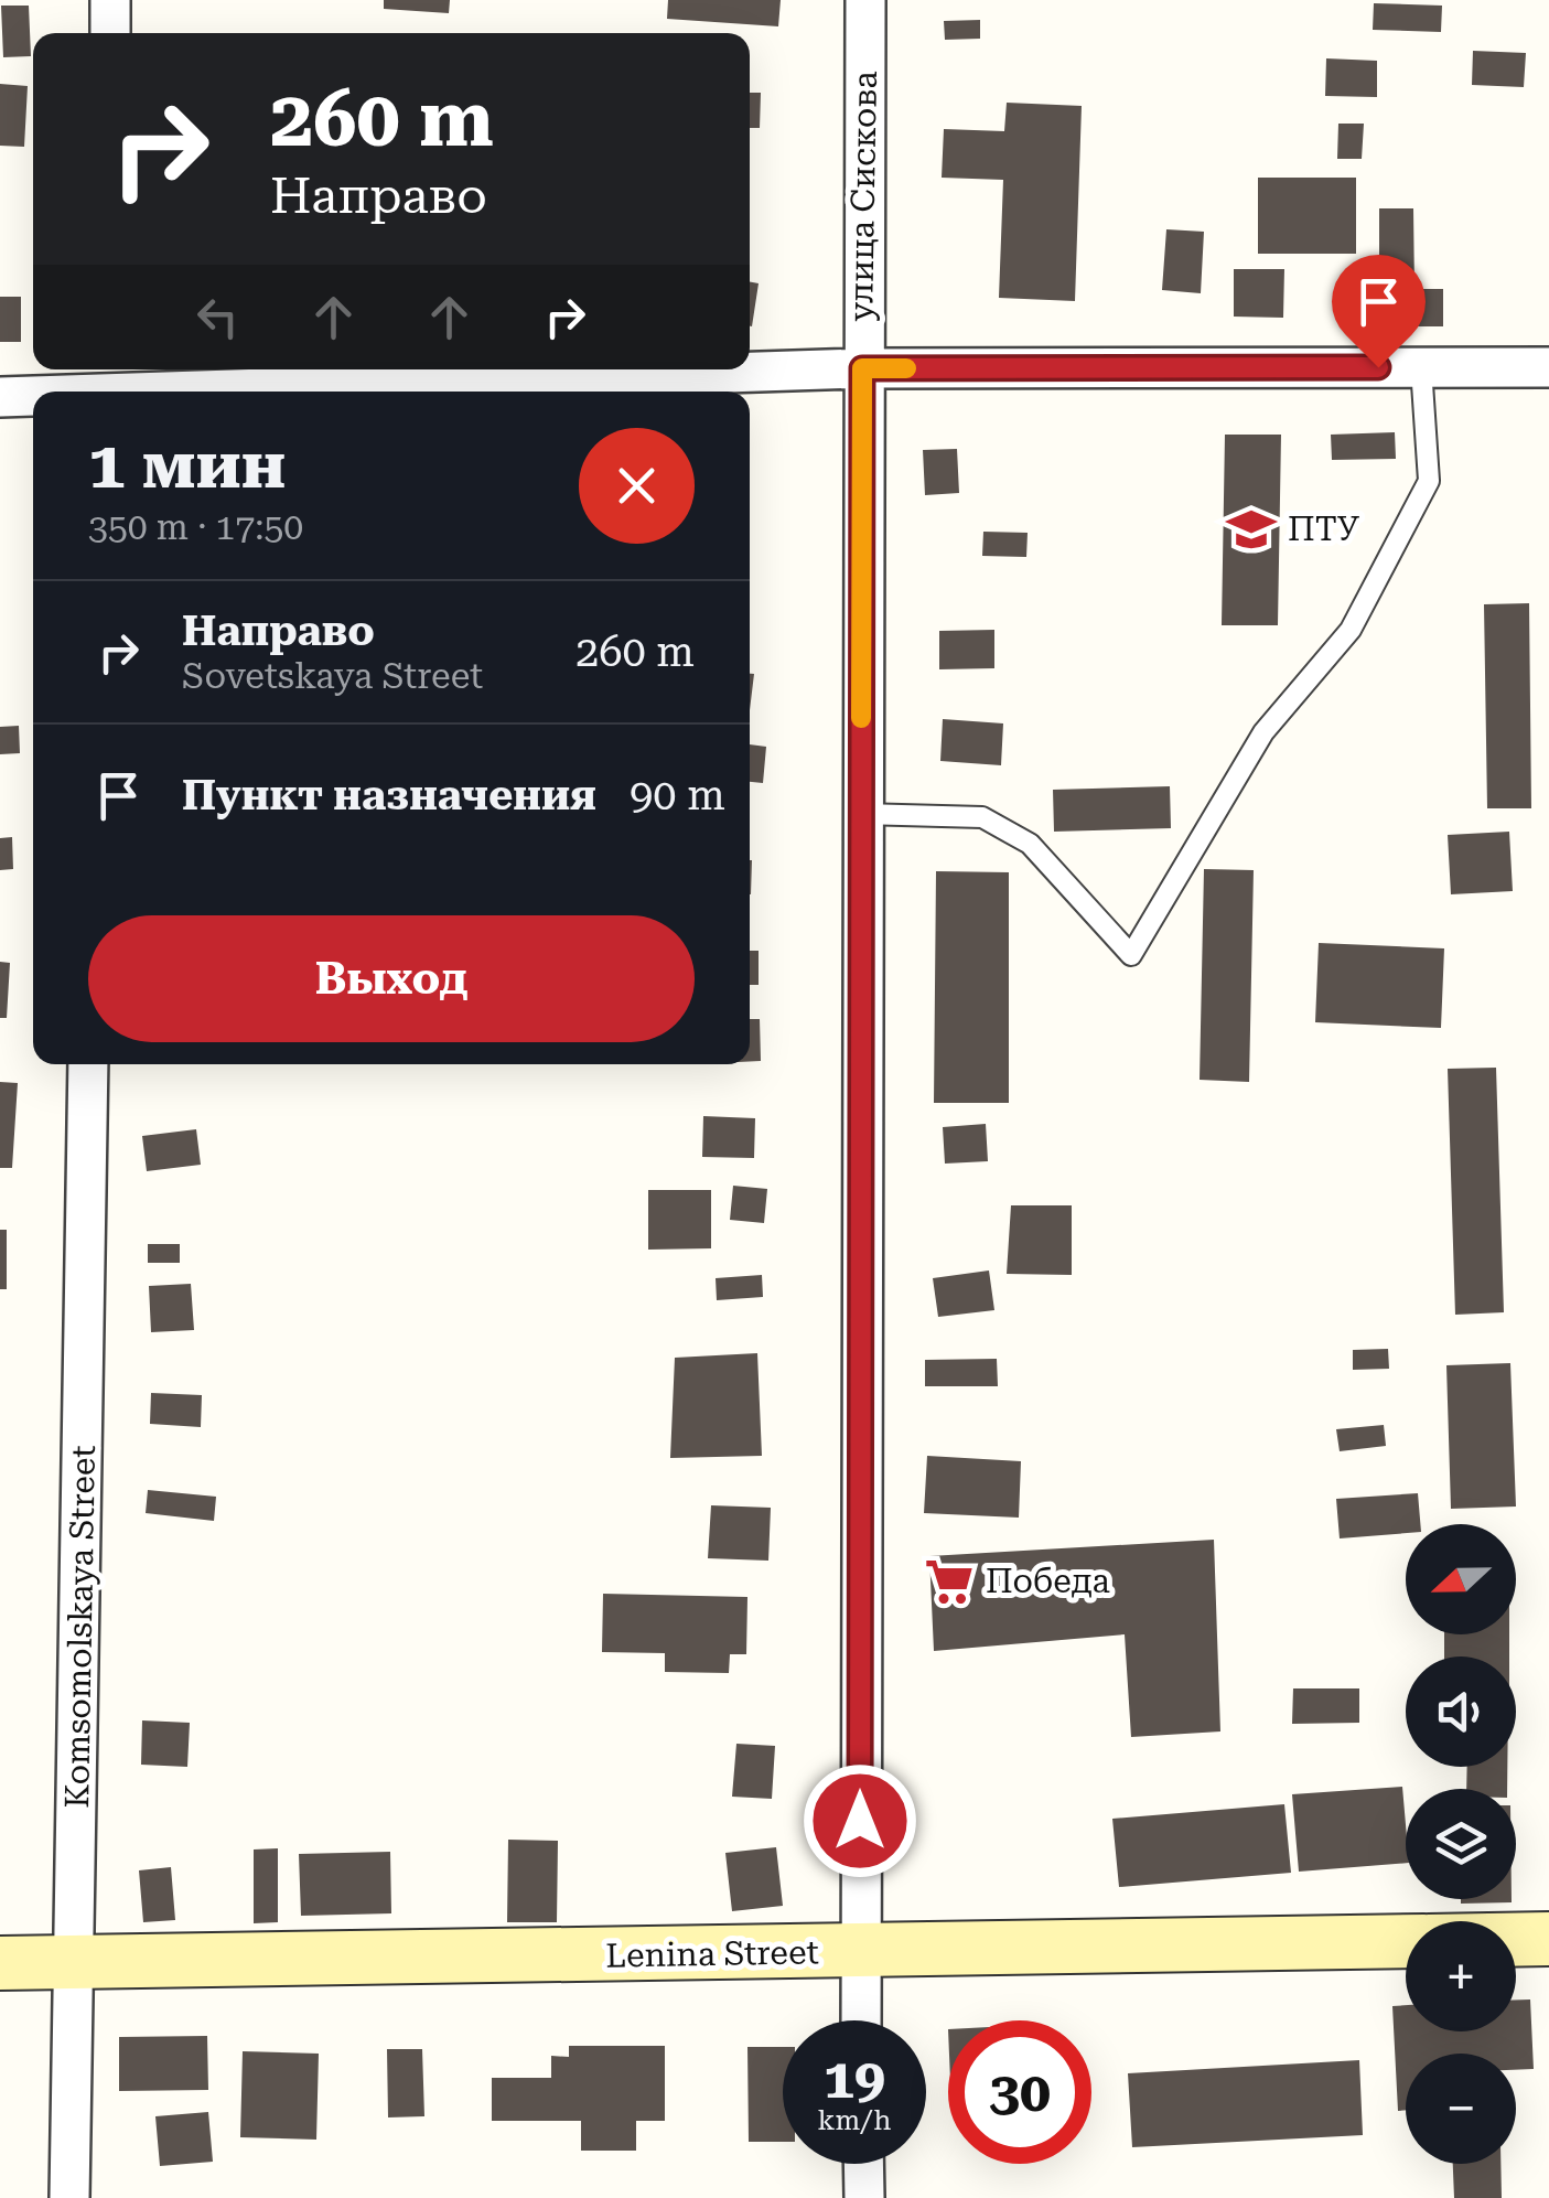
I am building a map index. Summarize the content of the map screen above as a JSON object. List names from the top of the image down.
{
  "streets": {
    "street": ["улица Сискова", "Komsomolskaya Street", "Lenina Street"]
  },
  "crossings": [
    ["улица Сискова", "Lenina Street"],
    ["Komsomolskaya Street", "Lenina Street"]
  ],
  "places": {
    "school or university": ["ПТУ"],
    "supermarket": ["Победа"]
  },
  "north": "left",
  "page": {
    "turn": ["260 m", "Направо"],
    "heading": ["1 мин", "350 m · 17:50"],
    "list": [
      {
        "name": "Направо",
        "note": "Sovetskaya Street",
        "value": "260 m"
      },
      {
        "name": "Пункт назначения",
        "value": "90 m"
      }
    ],
    "buttons": "Выход",
    "map_buttons": ["+", "−"],
    "speed": "19 km/h",
    "limit": "30"
  }
}
